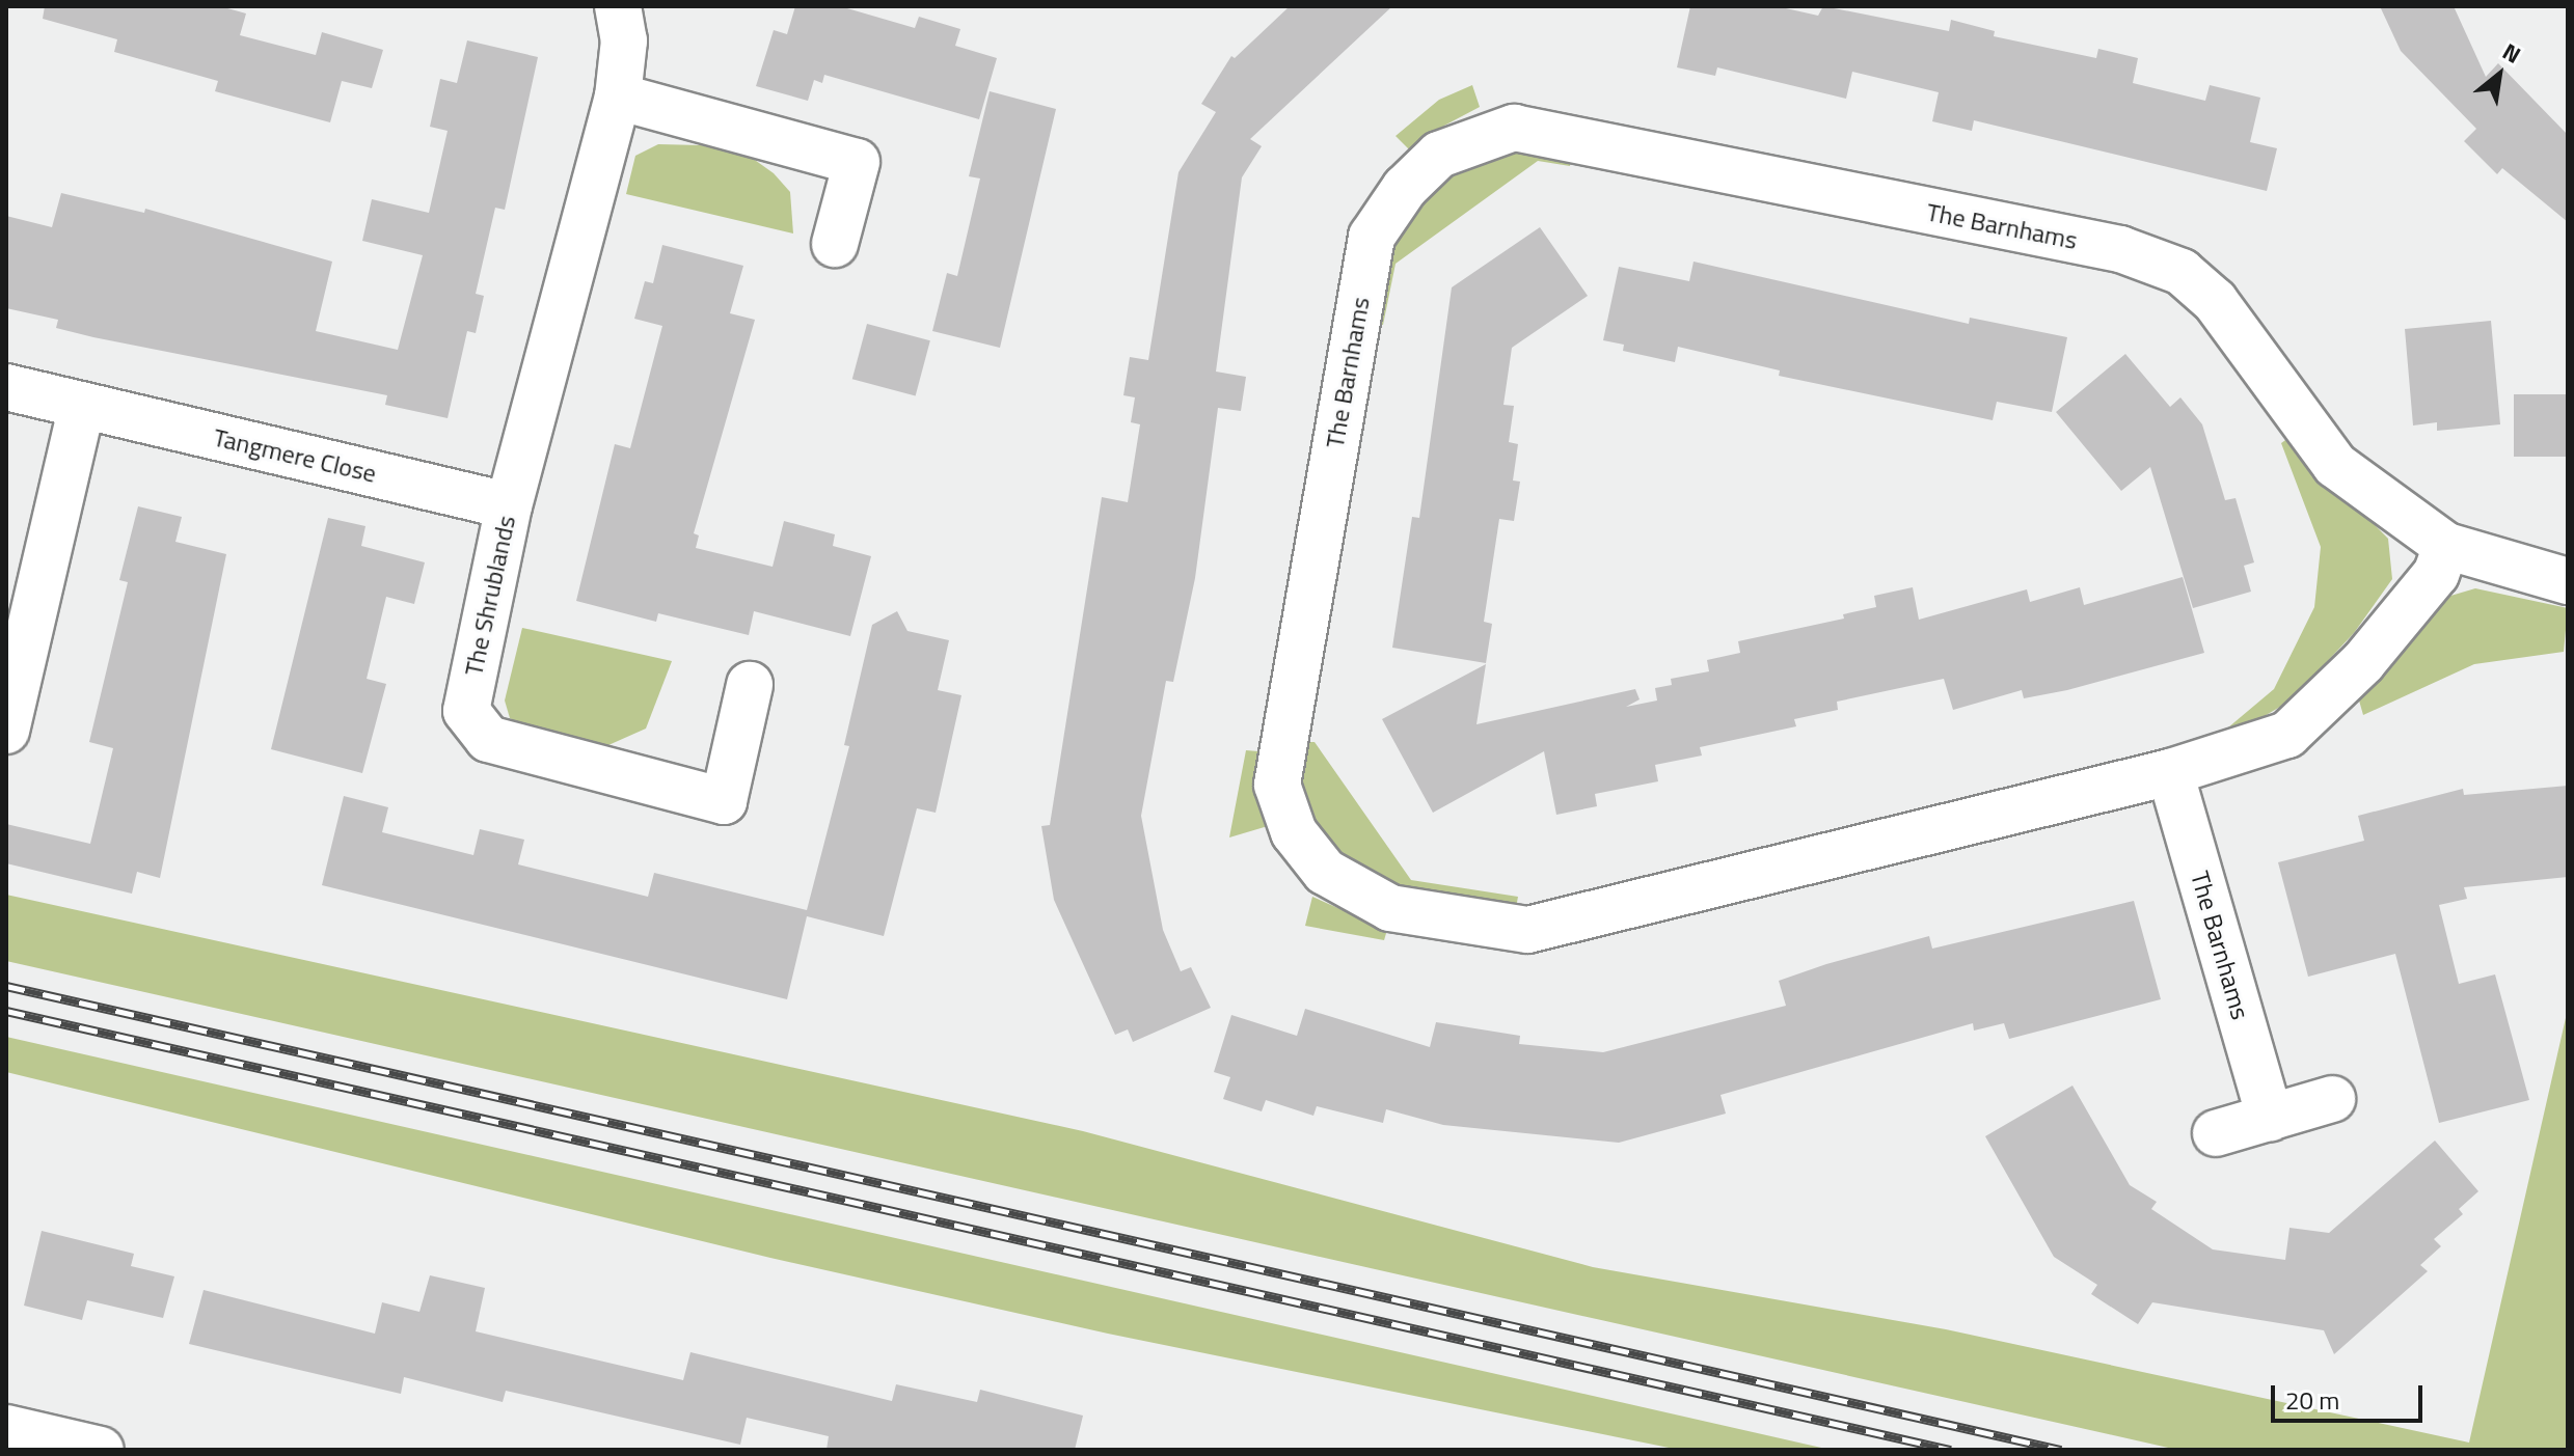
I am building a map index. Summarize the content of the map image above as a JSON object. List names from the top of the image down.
{
  "streets": {
    "street": ["The Barnhams", "Tangmere Close", "The Shrublands"]
  },
  "crossings": [
    ["Tangmere Close", "The Shrublands"]
  ],
  "scale_bar": "20 m",
  "north": "top right"
}
